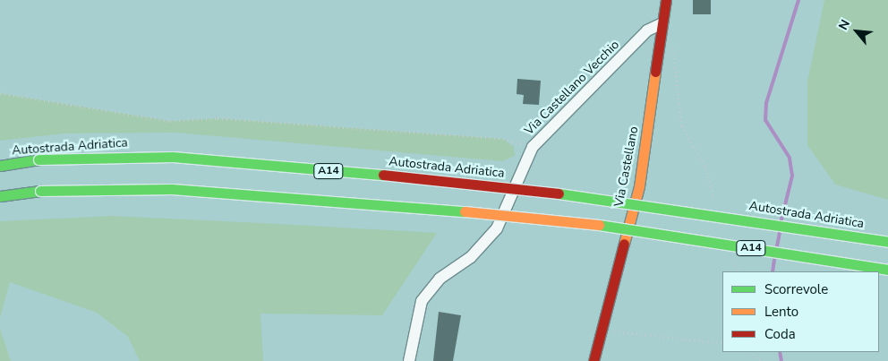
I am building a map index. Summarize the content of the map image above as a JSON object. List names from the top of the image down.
{
  "streets": {
    "main road": ["Autostrada Adriatica", "Via Castellano", "A14"],
    "street": ["Via Castellano Vecchio"]
  },
  "crossings": [
    ["Via Castellano Vecchio", "Via Castellano"]
  ],
  "legend": ["Scorrevole", "Lento", "Coda"],
  "north": "top left"
}
